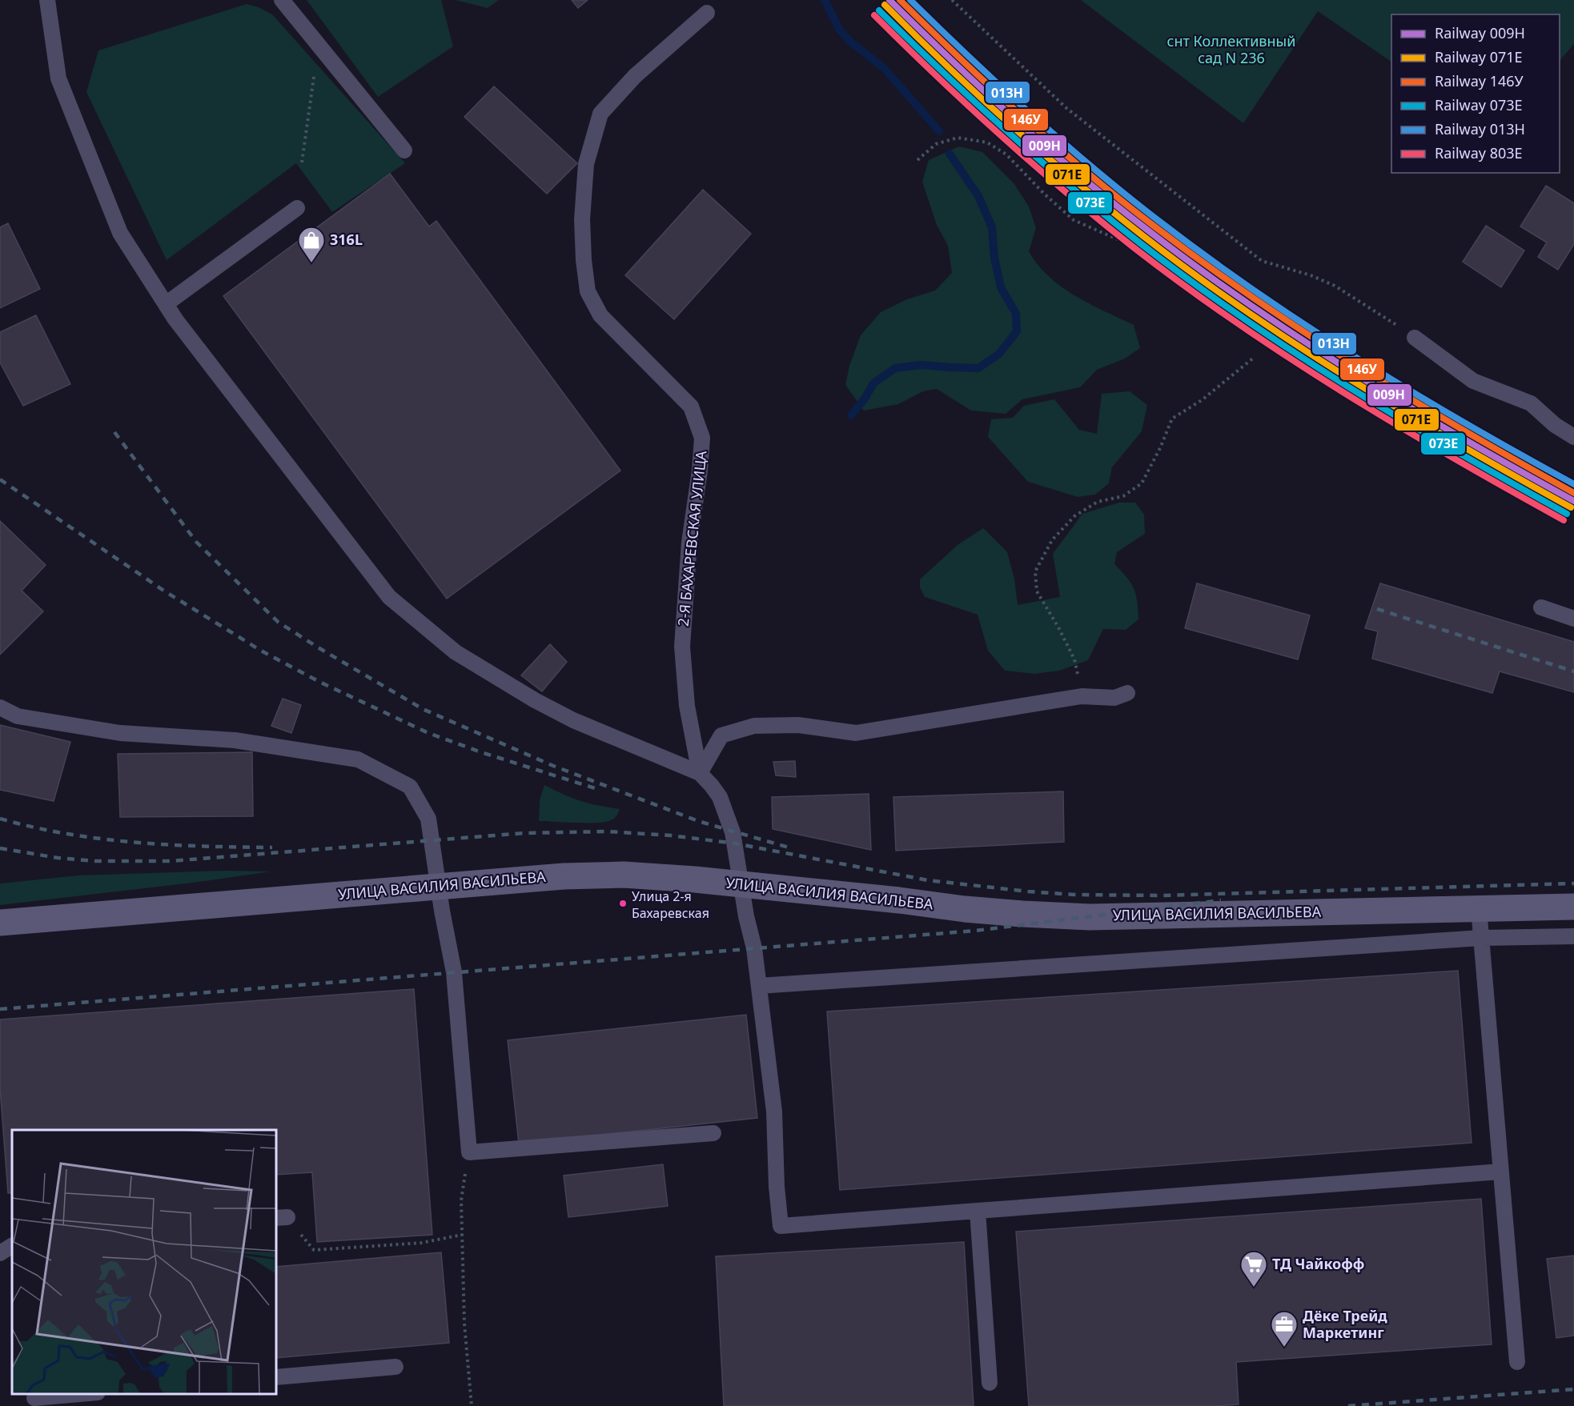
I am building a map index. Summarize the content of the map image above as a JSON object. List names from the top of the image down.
{
  "streets": {
    "main road": ["УЛИЦА ВАСИЛИЯ ВАСИЛЬЕВА"],
    "lane": ["2-Я БАХАРЕВСКАЯ УЛИЦА"]
  },
  "crossings": [
    ["2-Я БАХАРЕВСКАЯ УЛИЦА", "УЛИЦА ВАСИЛИЯ ВАСИЛЬЕВА"]
  ],
  "parks": ["снт Коллективный сад N 236"],
  "places": {
    "shop": ["316L"],
    "other": ["Улица 2-я Бахаревская"],
    "supermarket": ["ТД Чайкофф"],
    "office": ["Дёке Трейд Маркетинг"]
  },
  "lines": [
    "rail line 009Н",
    "rail line 146У",
    "rail line 013Н",
    "rail line 071Е",
    "rail line 073Е",
    "rail line 803Е"
  ],
  "legend": [
    "Railway 009Н",
    "Railway 071Е",
    "Railway 146У",
    "Railway 073Е",
    "Railway 013Н",
    "Railway 803Е"
  ]
}
